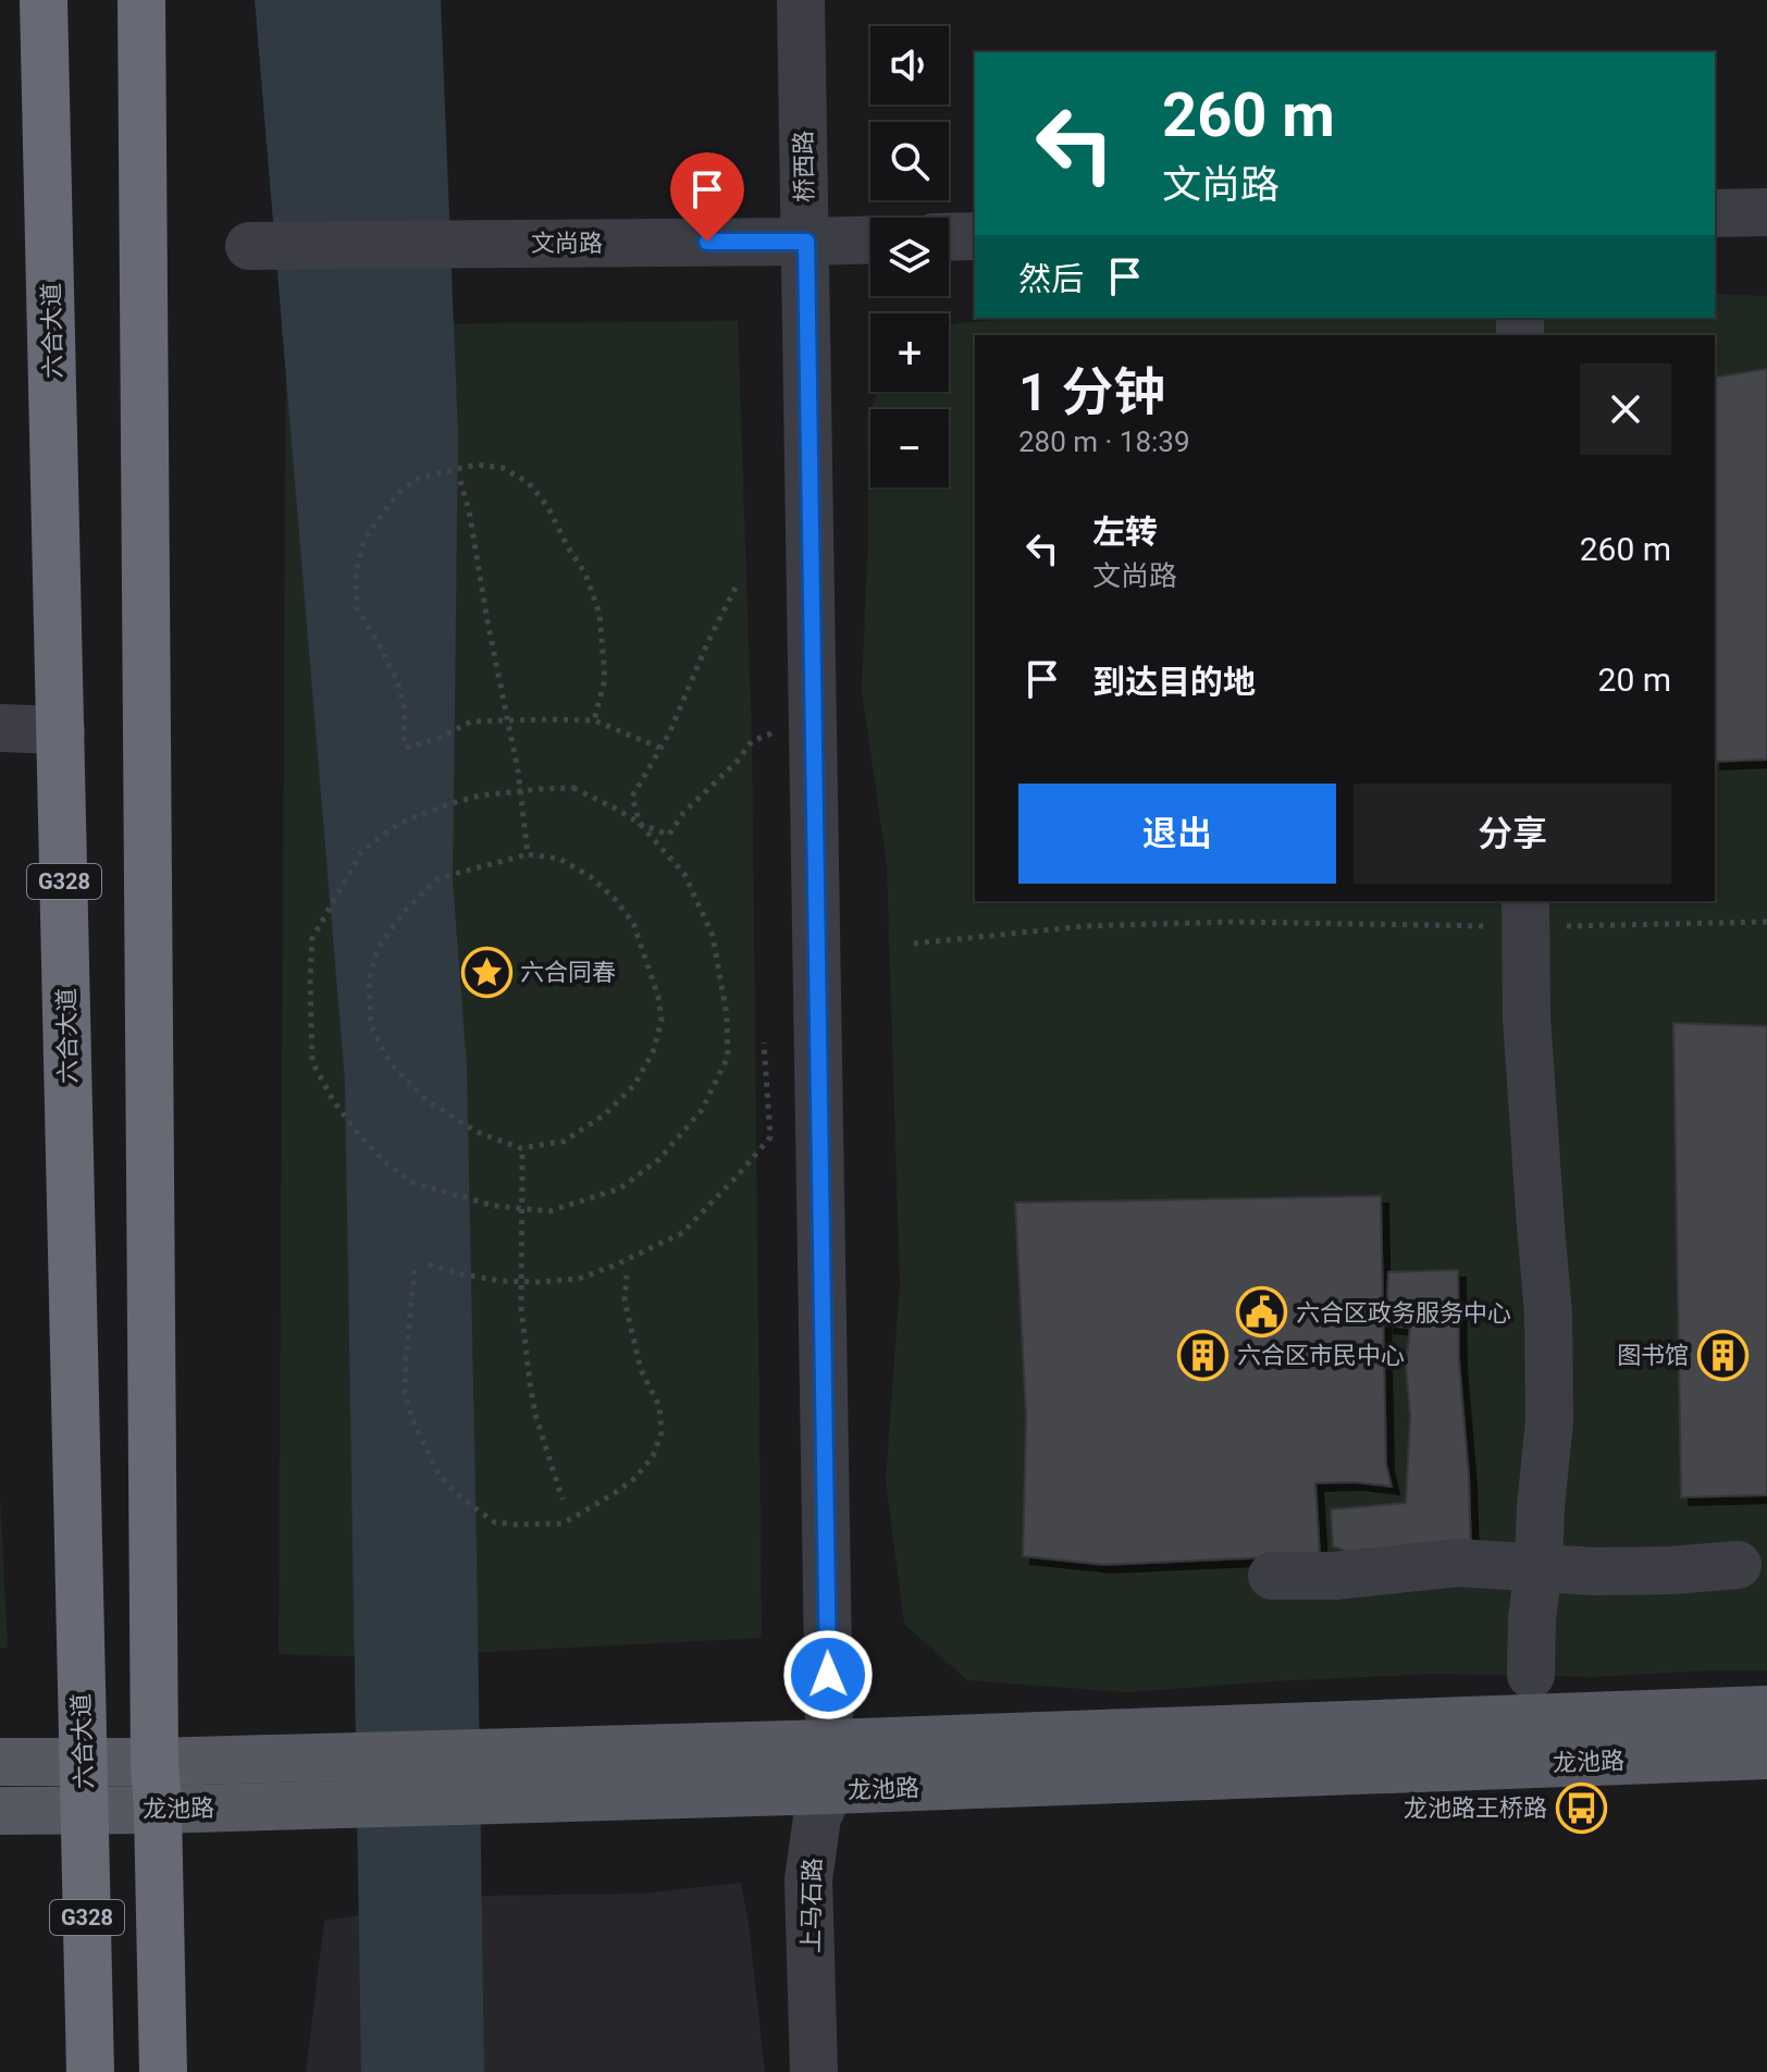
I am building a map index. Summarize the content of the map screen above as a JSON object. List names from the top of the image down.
{
  "streets": {
    "highway": ["六合大道", "G328"],
    "main road": ["龙池路"],
    "street": ["桥西路", "文尚路", "上马石路"]
  },
  "crossings": [
    ["桥西路", "文尚路"],
    ["桥西路", "龙池路"],
    ["桥西路", "上马石路"],
    ["六合大道", "龙池路"],
    ["G328", "龙池路"],
    ["龙池路", "上马石路"]
  ],
  "places": {
    "place": ["六合同春"],
    "public building": ["六合区政务服务中心"],
    "building": ["六合区市民中心", "图书馆"],
    "bus stop": ["龙池路王桥路"]
  },
  "page": {
    "map_buttons": ["+", "−"],
    "turn": ["260 m", "文尚路"],
    "then": "然后",
    "heading": ["1 分钟", "280 m · 18:39"],
    "list": [
      {
        "name": "左转",
        "note": "文尚路",
        "value": "260 m"
      },
      {
        "name": "到达目的地",
        "value": "20 m"
      }
    ],
    "buttons": ["退出", "分享"]
  }
}
